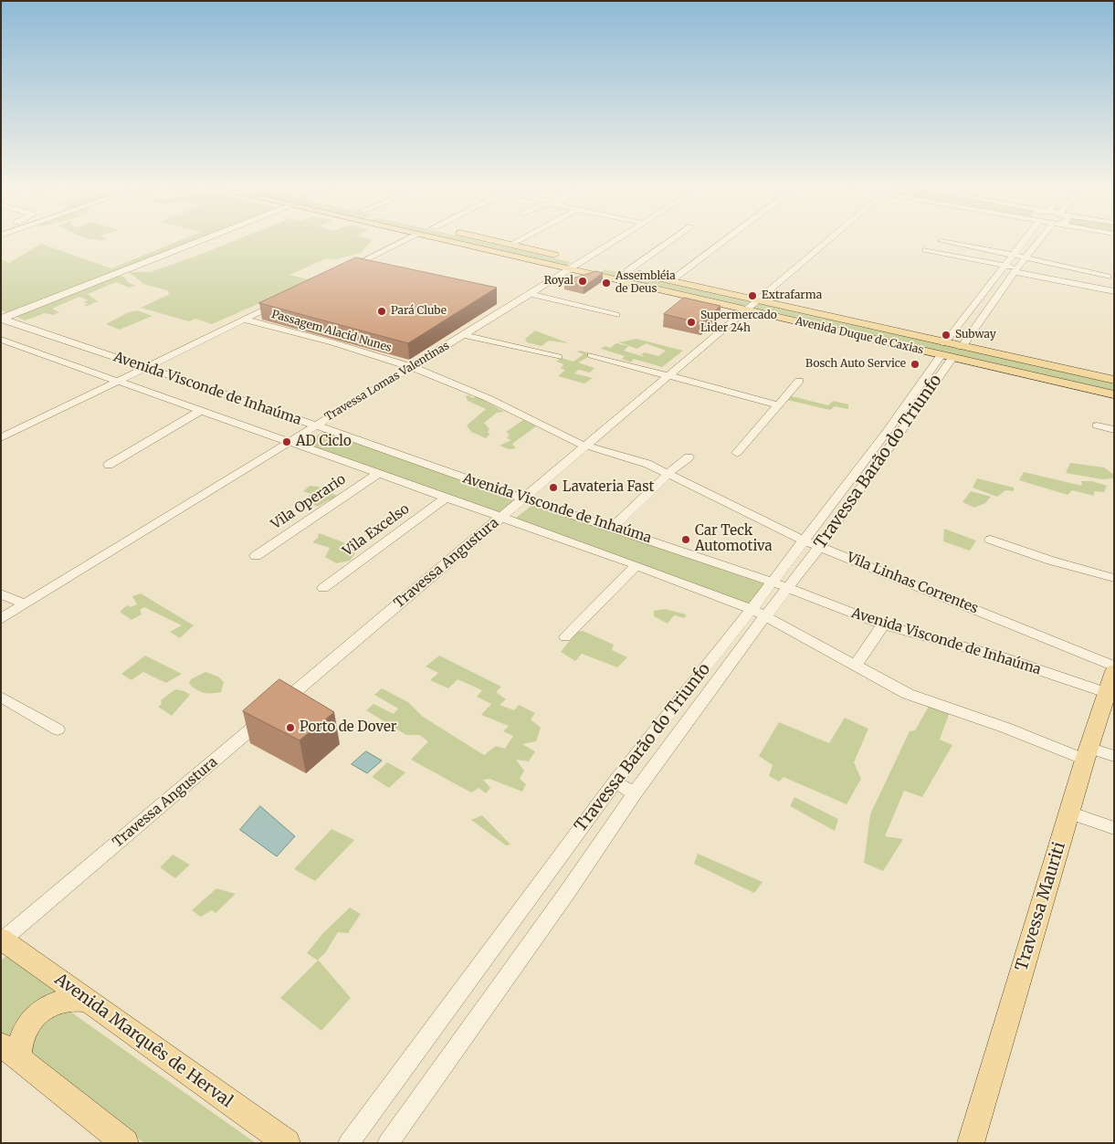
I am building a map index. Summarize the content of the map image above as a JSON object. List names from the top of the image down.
{
  "streets": {
    "main road": ["Avenida Duque de Caxias", "Travessa Mauriti", "Avenida Marquês de Herval"],
    "street": [
      "Passagem Alacid Nunes",
      "Travessa Lomas Valentinas",
      "Avenida Visconde de Inhaúma",
      "Travessa Barão do Triunfo",
      "Vila Operario",
      "Vila Excelso",
      "Travessa Angustura",
      "Vila Linhas Correntes"
    ]
  },
  "crossings": [
    ["Passagem Alacid Nunes", "Travessa Lomas Valentinas"],
    ["Passagem Alacid Nunes", "Travessa Angustura"],
    ["Passagem Alacid Nunes", "Vila Linhas Correntes"],
    ["Avenida Duque de Caxias", "Travessa Lomas Valentinas"],
    ["Avenida Duque de Caxias", "Travessa Barão do Triunfo"],
    ["Avenida Duque de Caxias", "Travessa Angustura"],
    ["Travessa Lomas Valentinas", "Avenida Visconde de Inhaúma"],
    ["Avenida Visconde de Inhaúma", "Travessa Barão do Triunfo"],
    ["Avenida Visconde de Inhaúma", "Vila Operario"],
    ["Avenida Visconde de Inhaúma", "Vila Excelso"],
    ["Avenida Visconde de Inhaúma", "Travessa Angustura"],
    ["Avenida Visconde de Inhaúma", "Vila Linhas Correntes"],
    ["Avenida Visconde de Inhaúma", "Travessa Mauriti"],
    ["Travessa Barão do Triunfo", "Vila Linhas Correntes"],
    ["Travessa Angustura", "Vila Linhas Correntes"],
    ["Travessa Angustura", "Avenida Marquês de Herval"],
    ["Vila Linhas Correntes", "Travessa Mauriti"]
  ],
  "places": [
    "Royal",
    "Assembléia de Deus",
    "Extrafarma",
    "Pará Clube",
    "Supermercado Lider 24h",
    "Subway",
    "Bosch Auto Service",
    "AD Ciclo",
    "Lavateria Fast",
    "Car Teck Automotiva",
    "Porto de Dover"
  ]
}
